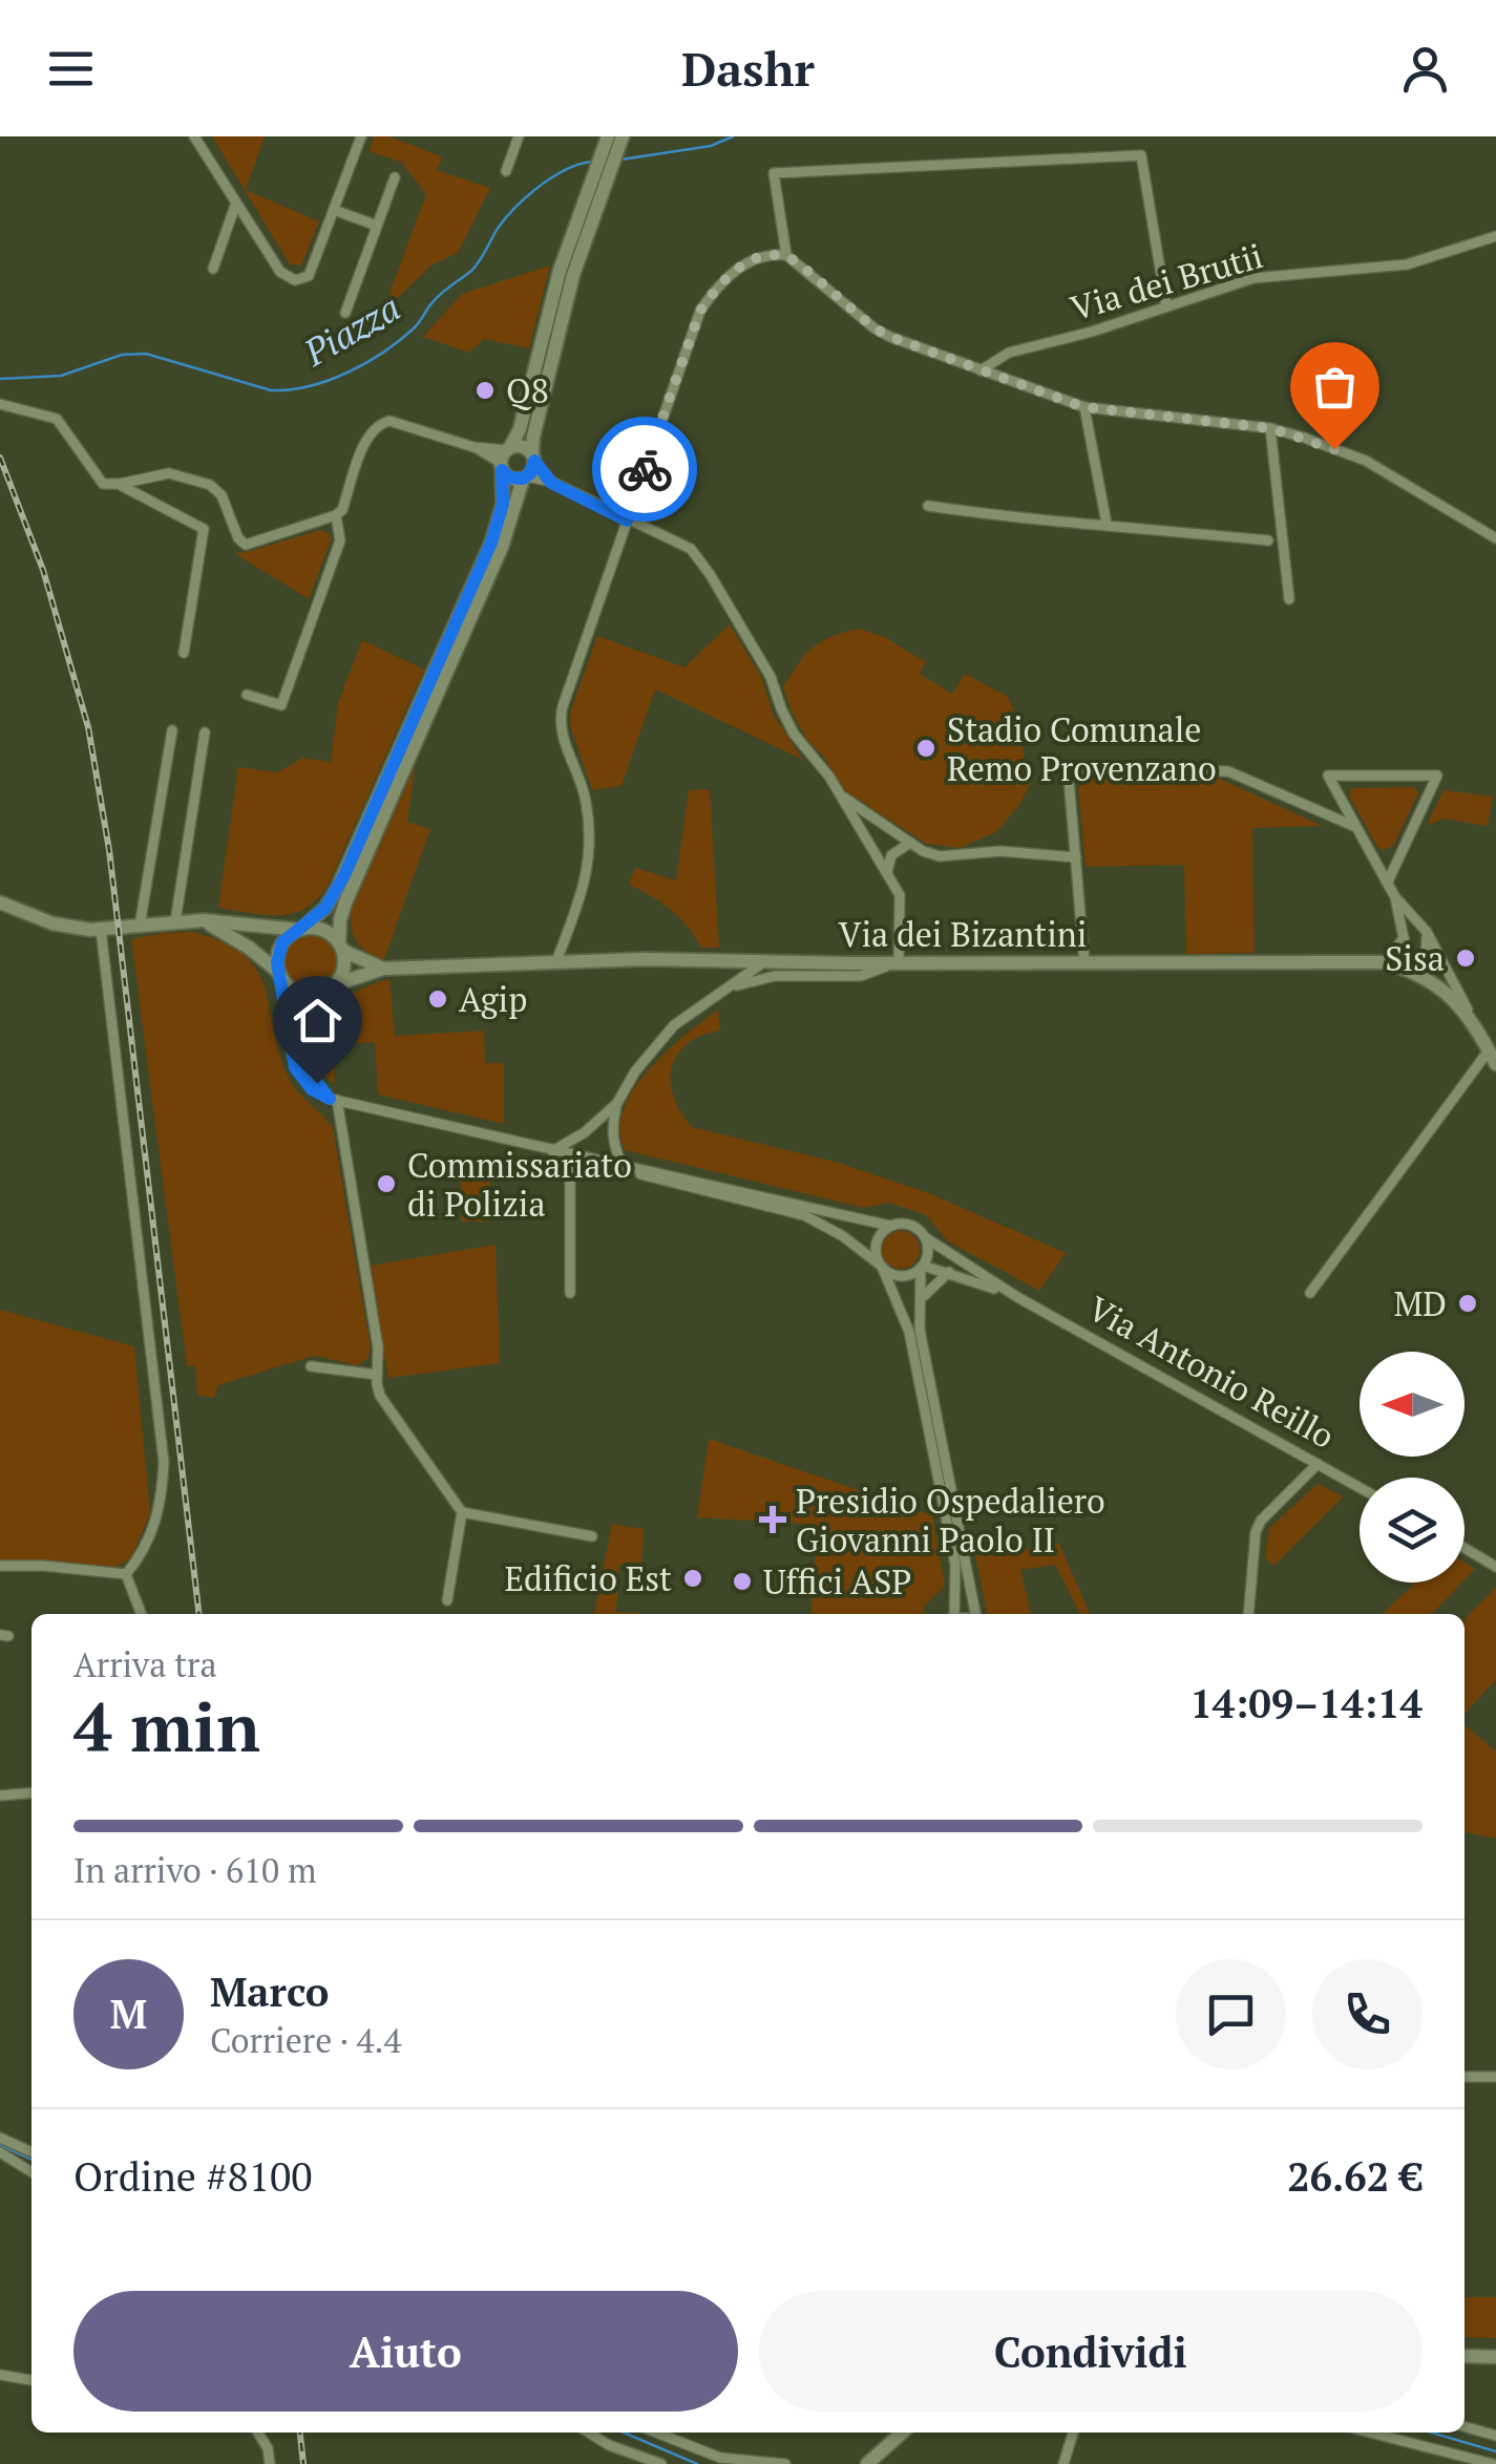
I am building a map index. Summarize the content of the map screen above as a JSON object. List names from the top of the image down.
{
  "streets": {
    "street": ["Via dei Brutii", "Via dei Bizantini", "Via Antonio Reillo"]
  },
  "water": ["Piazza"],
  "places": {
    "other": [
      "Q8",
      "Stadio Comunale Remo Provenzano",
      "Sisa",
      "Agip",
      "Commissariato di Polizia",
      "MD",
      "Edificio Est",
      "Uffici ASP"
    ],
    "health": ["Presidio Ospedaliero Giovanni Paolo II"]
  },
  "north": "left",
  "page": {
    "header": "Dashr",
    "heading": ["4 min", "Arriva tra", "14:09–14:14"],
    "panel": [
      "Marco",
      "Corriere · 4.4",
      "Ordine #8100",
      "26.62 €"
    ],
    "bar": "In arrivo · 610 m",
    "round": "M",
    "buttons": ["Aiuto", "Condividi"]
  }
}
